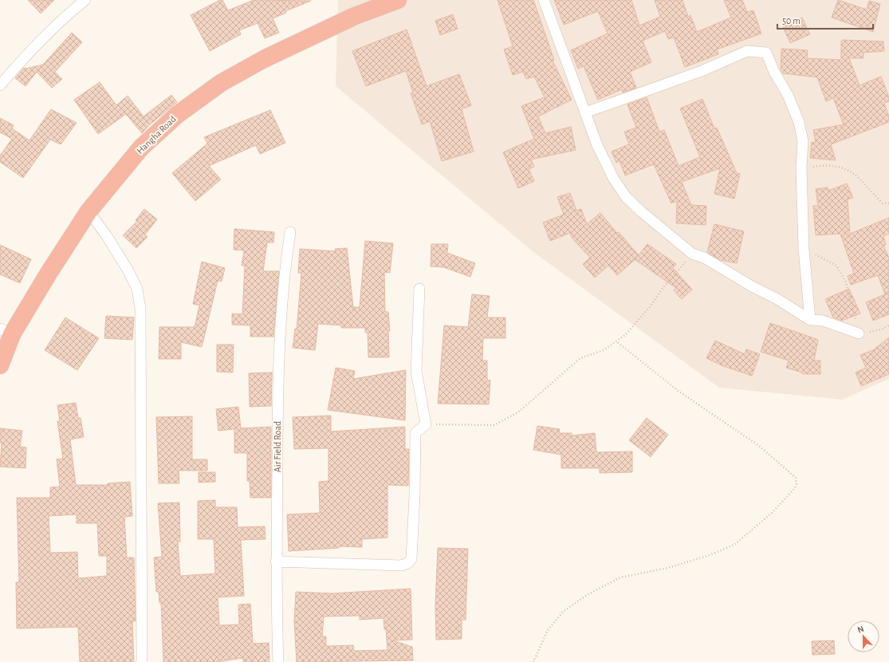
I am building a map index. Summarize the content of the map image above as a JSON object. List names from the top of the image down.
{
  "streets": {
    "highway": ["Hangha Road"],
    "street": ["Air Field Road"]
  },
  "scale_bar": "50 m",
  "north": "top"
}
